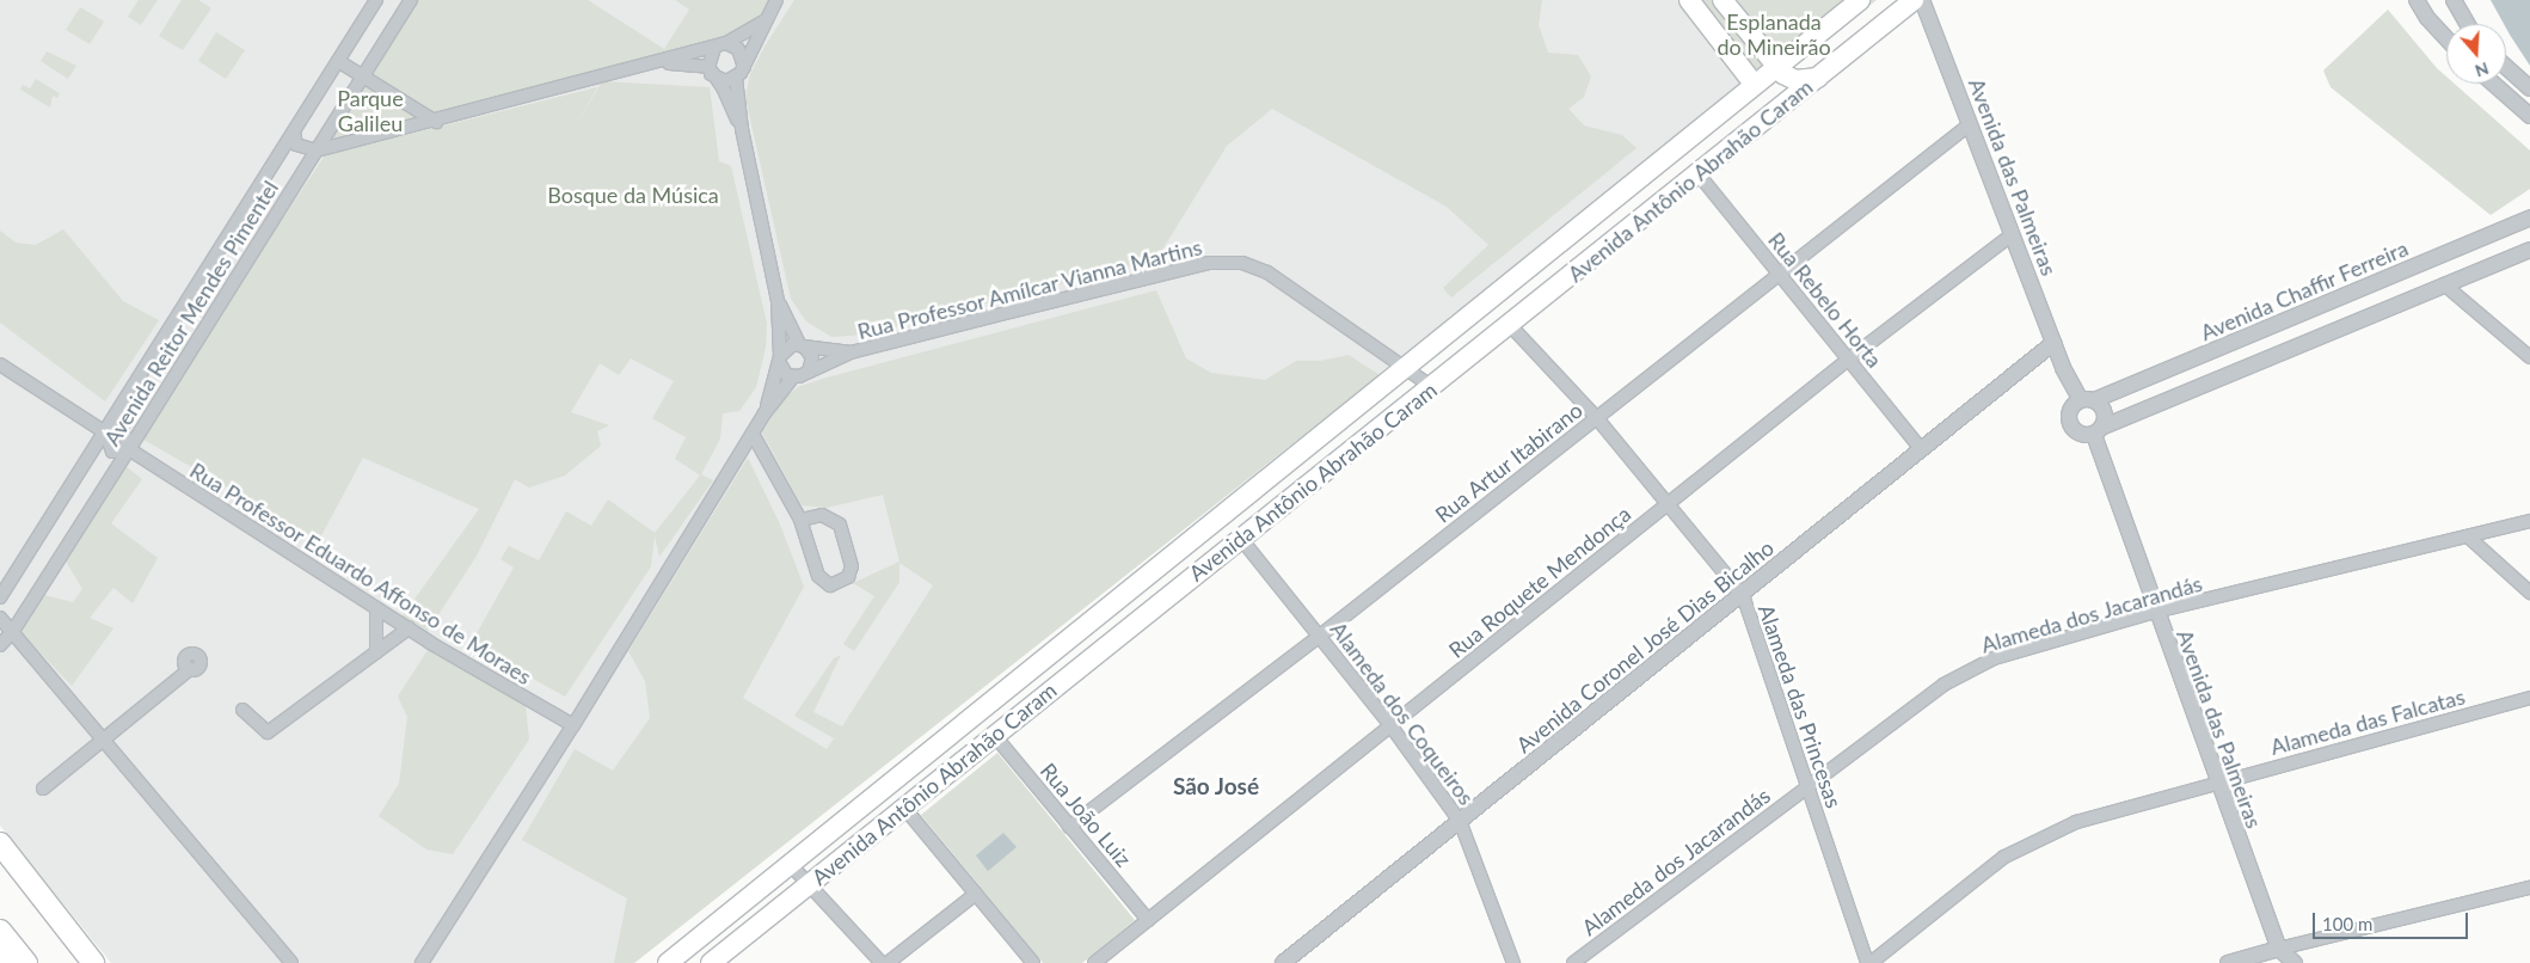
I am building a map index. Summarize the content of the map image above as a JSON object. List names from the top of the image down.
{
  "streets": {
    "main road": ["Avenida Antônio Abrahão Caram"],
    "street": [
      "Avenida das Palmeiras",
      "Rua Professor Amílcar Vianna Martins",
      "Avenida Chaffir Ferreira",
      "Rua Rebelo Horta",
      "Avenida Reitor Mendes Pimentel",
      "Rua Artur Itabirano",
      "Rua Professor Eduardo Affonso de Moraes",
      "Rua Roquete Mendonça",
      "Alameda dos Jacarandás",
      "Avenida Coronel José Dias Bicalho",
      "Alameda das Princesas",
      "Alameda dos Coqueiros",
      "Alameda das Falcatas",
      "Rua João Luiz"
    ]
  },
  "crossings": [
    ["Avenida das Palmeiras", "Avenida Chaffir Ferreira"],
    ["Avenida das Palmeiras", "Rua Artur Itabirano"],
    ["Avenida das Palmeiras", "Rua Roquete Mendonça"],
    ["Avenida das Palmeiras", "Alameda dos Jacarandás"],
    ["Avenida das Palmeiras", "Avenida Coronel José Dias Bicalho"],
    ["Avenida das Palmeiras", "Alameda das Falcatas"],
    ["Avenida Antônio Abrahão Caram", "Rua Professor Amílcar Vianna Martins"],
    ["Avenida Antônio Abrahão Caram", "Rua Rebelo Horta"],
    ["Avenida Antônio Abrahão Caram", "Alameda das Princesas"],
    ["Avenida Antônio Abrahão Caram", "Alameda dos Coqueiros"],
    ["Avenida Antônio Abrahão Caram", "Rua João Luiz"],
    ["Rua Rebelo Horta", "Rua Artur Itabirano"],
    ["Rua Rebelo Horta", "Rua Roquete Mendonça"],
    ["Rua Rebelo Horta", "Avenida Coronel José Dias Bicalho"],
    ["Avenida Reitor Mendes Pimentel", "Rua Professor Eduardo Affonso de Moraes"],
    ["Rua Artur Itabirano", "Alameda das Princesas"],
    ["Rua Artur Itabirano", "Alameda dos Coqueiros"],
    ["Rua Artur Itabirano", "Rua João Luiz"],
    ["Rua Roquete Mendonça", "Alameda das Princesas"],
    ["Rua Roquete Mendonça", "Alameda dos Coqueiros"],
    ["Rua Roquete Mendonça", "Rua João Luiz"],
    ["Alameda dos Jacarandás", "Alameda das Princesas"],
    ["Avenida Coronel José Dias Bicalho", "Alameda das Princesas"],
    ["Avenida Coronel José Dias Bicalho", "Alameda dos Coqueiros"],
    ["Alameda das Princesas", "Alameda das Falcatas"]
  ],
  "districts": ["São José"],
  "parks": ["Esplanada do Mineirão", "Parque Galileu", "Bosque da Música"],
  "scale_bar": "100 m",
  "north": "bottom"
}
